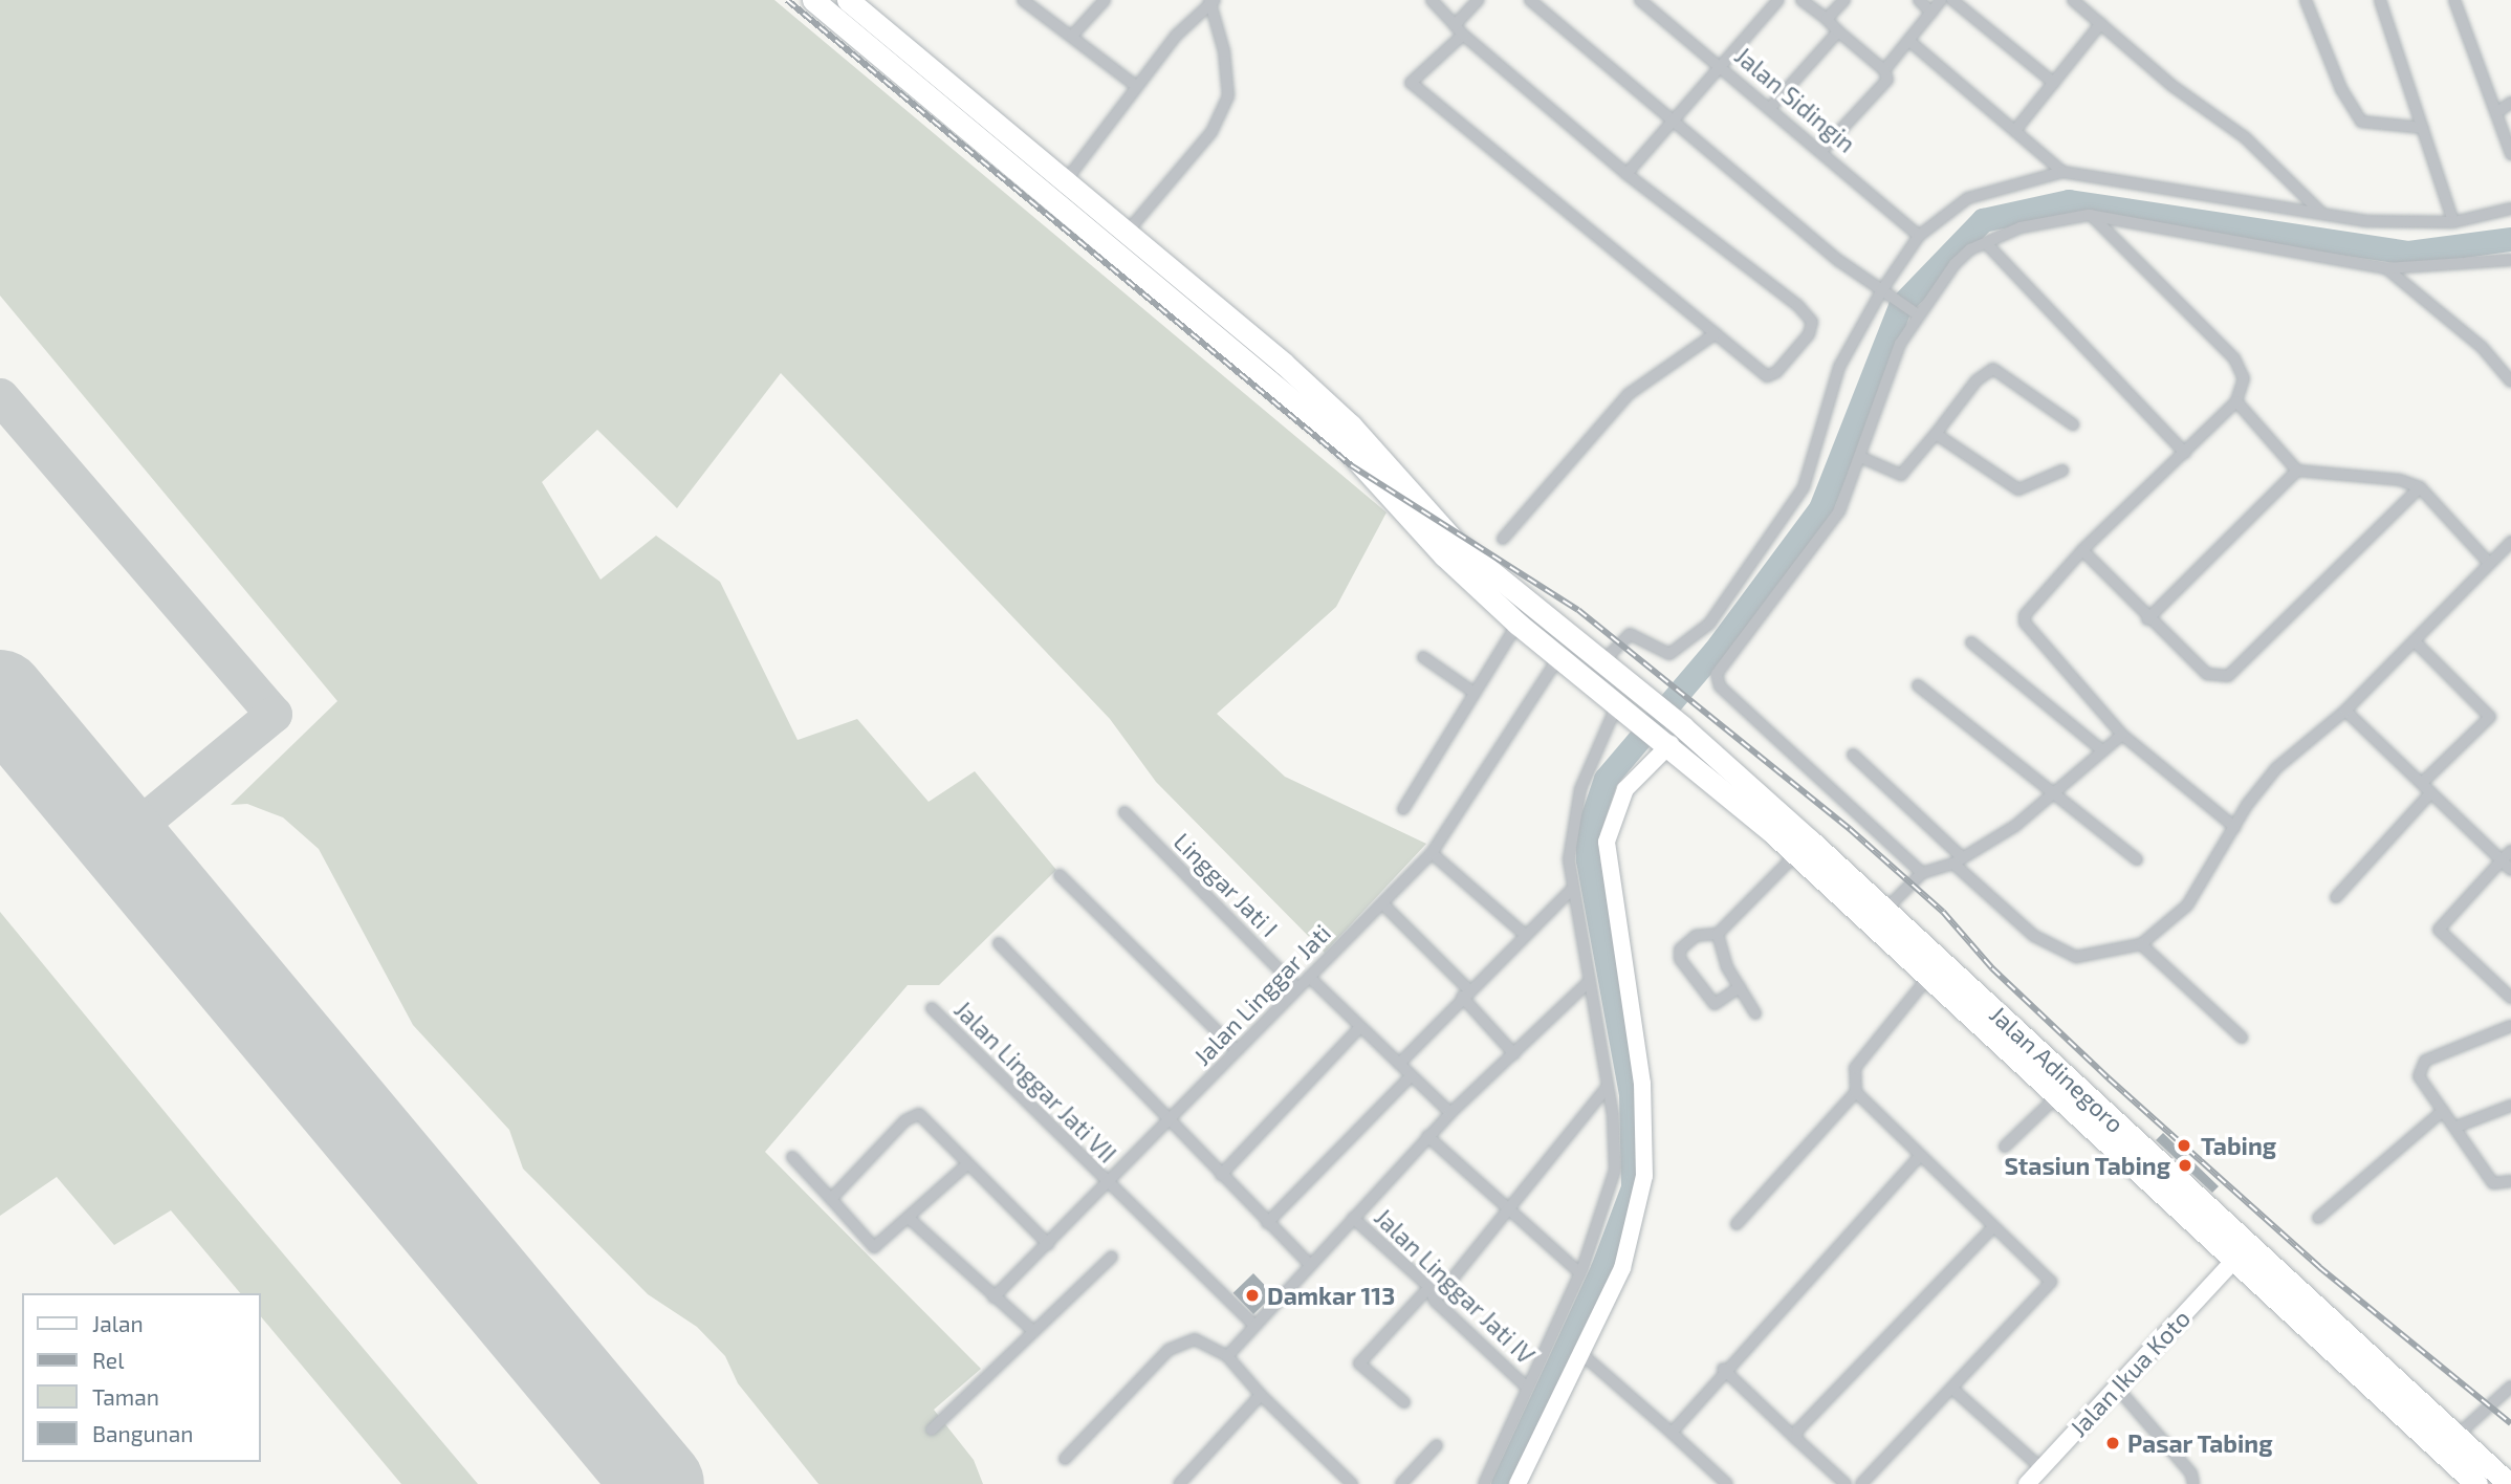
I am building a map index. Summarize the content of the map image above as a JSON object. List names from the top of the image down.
{
  "streets": {
    "highway": ["Jalan Adinegoro"],
    "street": [
      "Jalan Sidingin",
      "Linggar Jati I",
      "Jalan Linggar Jati",
      "Jalan Linggar Jati VII",
      "Jalan Linggar Jati IV",
      "Jalan Ikua Koto"
    ]
  },
  "crossings": [
    ["Linggar Jati I", "Jalan Linggar Jati"],
    ["Jalan Linggar Jati", "Jalan Linggar Jati VII"],
    ["Jalan Adinegoro", "Jalan Ikua Koto"]
  ],
  "places": [
    "Tabing",
    "Stasiun Tabing",
    "Damkar 113",
    "Pasar Tabing"
  ],
  "legend": [
    "Jalan",
    "Rel",
    "Taman",
    "Bangunan"
  ]
}
